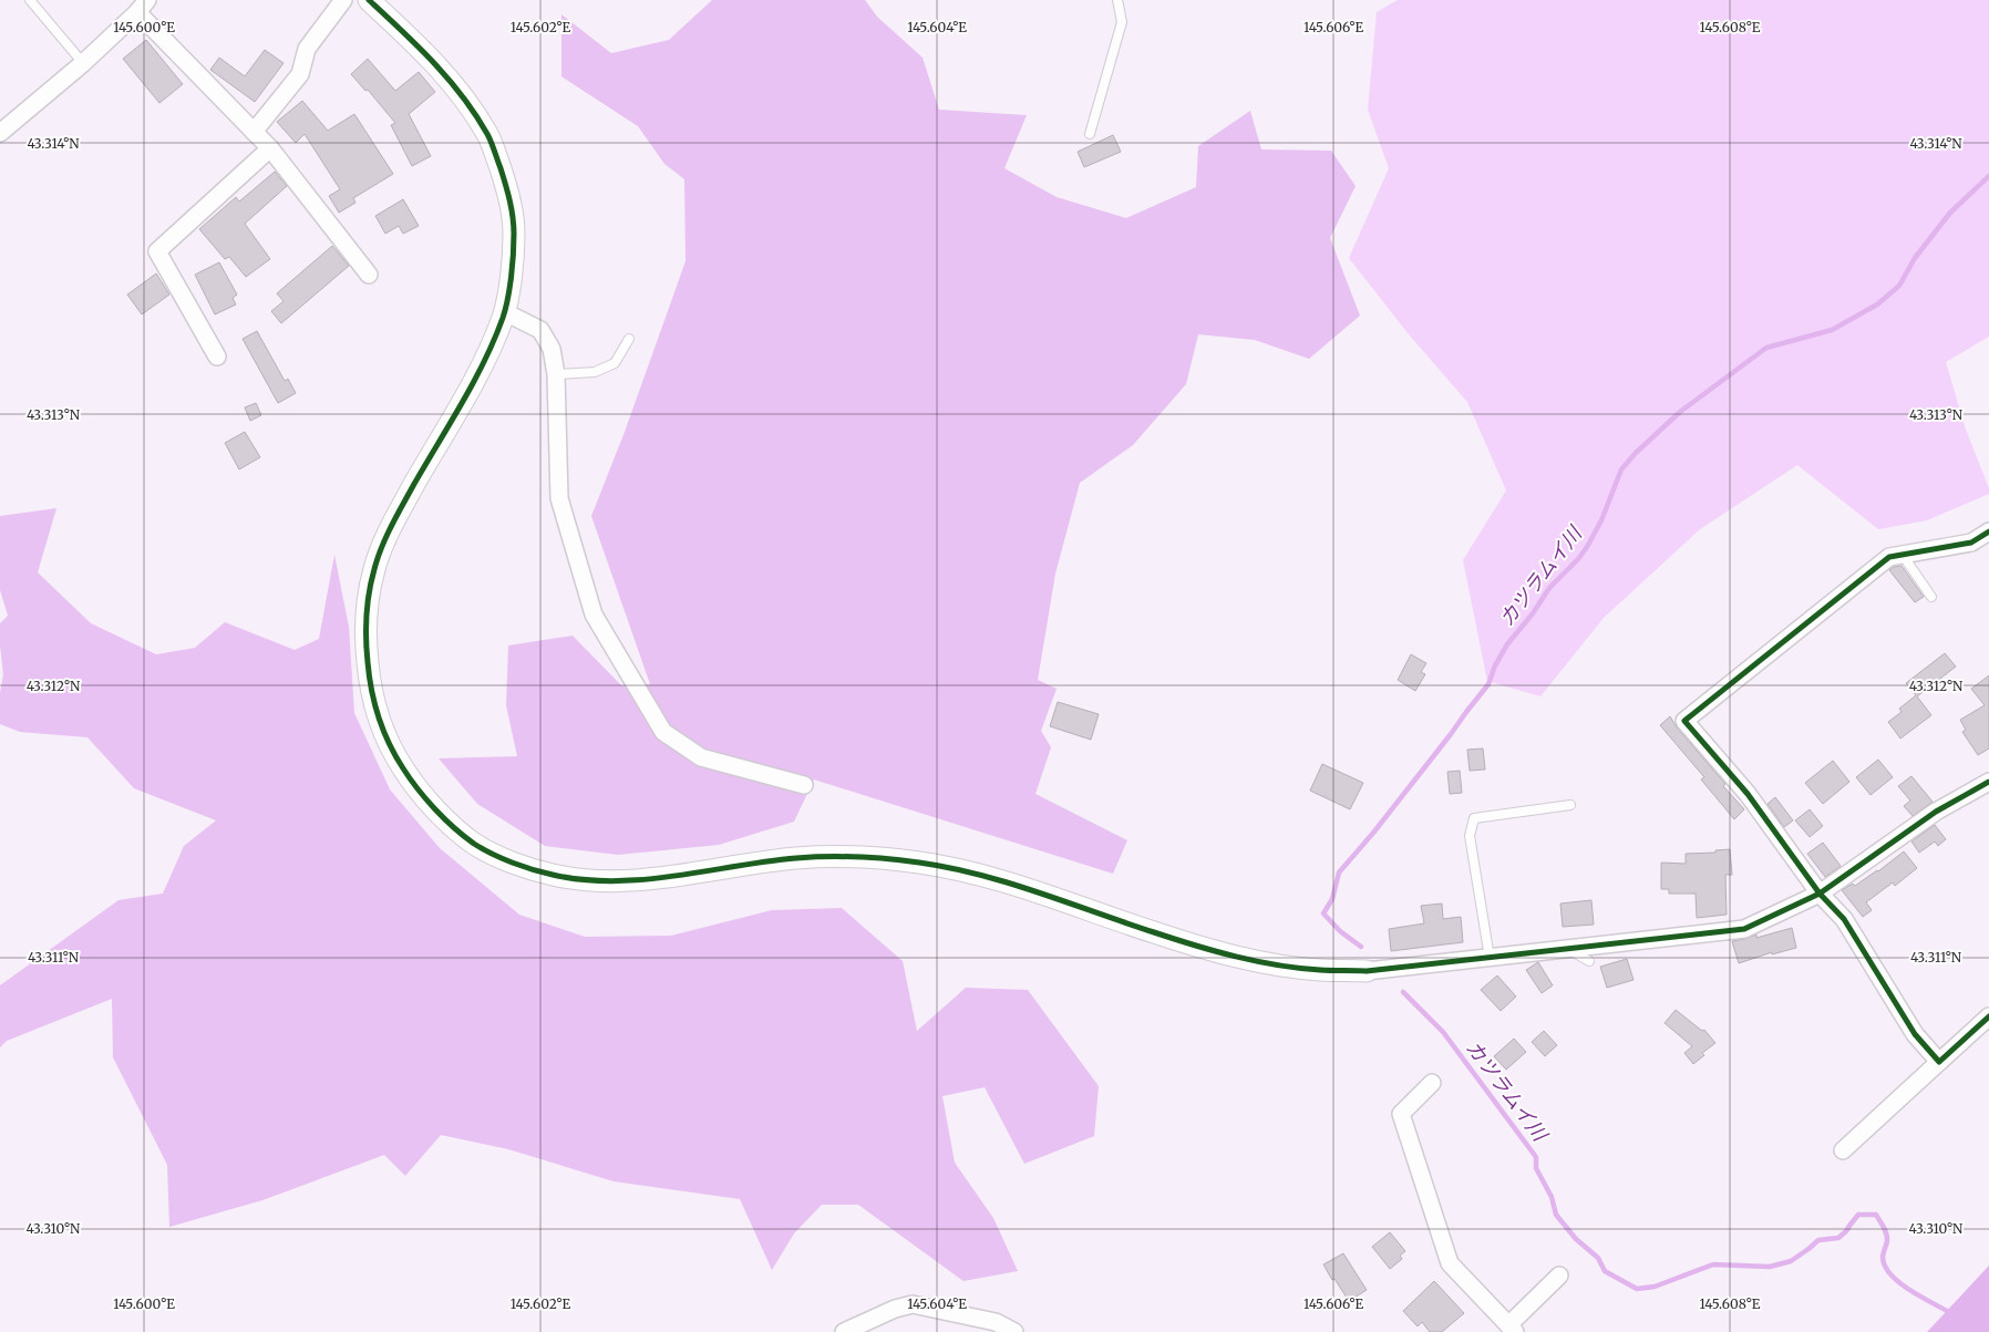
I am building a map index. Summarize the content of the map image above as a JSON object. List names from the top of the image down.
{
  "water": ["カツラムイ川"],
  "coordinates": [
    "145.600°E",
    "145.602°E",
    "145.604°E",
    "145.606°E",
    "145.608°E",
    "43.314°N",
    "43.313°N",
    "43.312°N",
    "43.311°N",
    "43.310°N"
  ]
}
